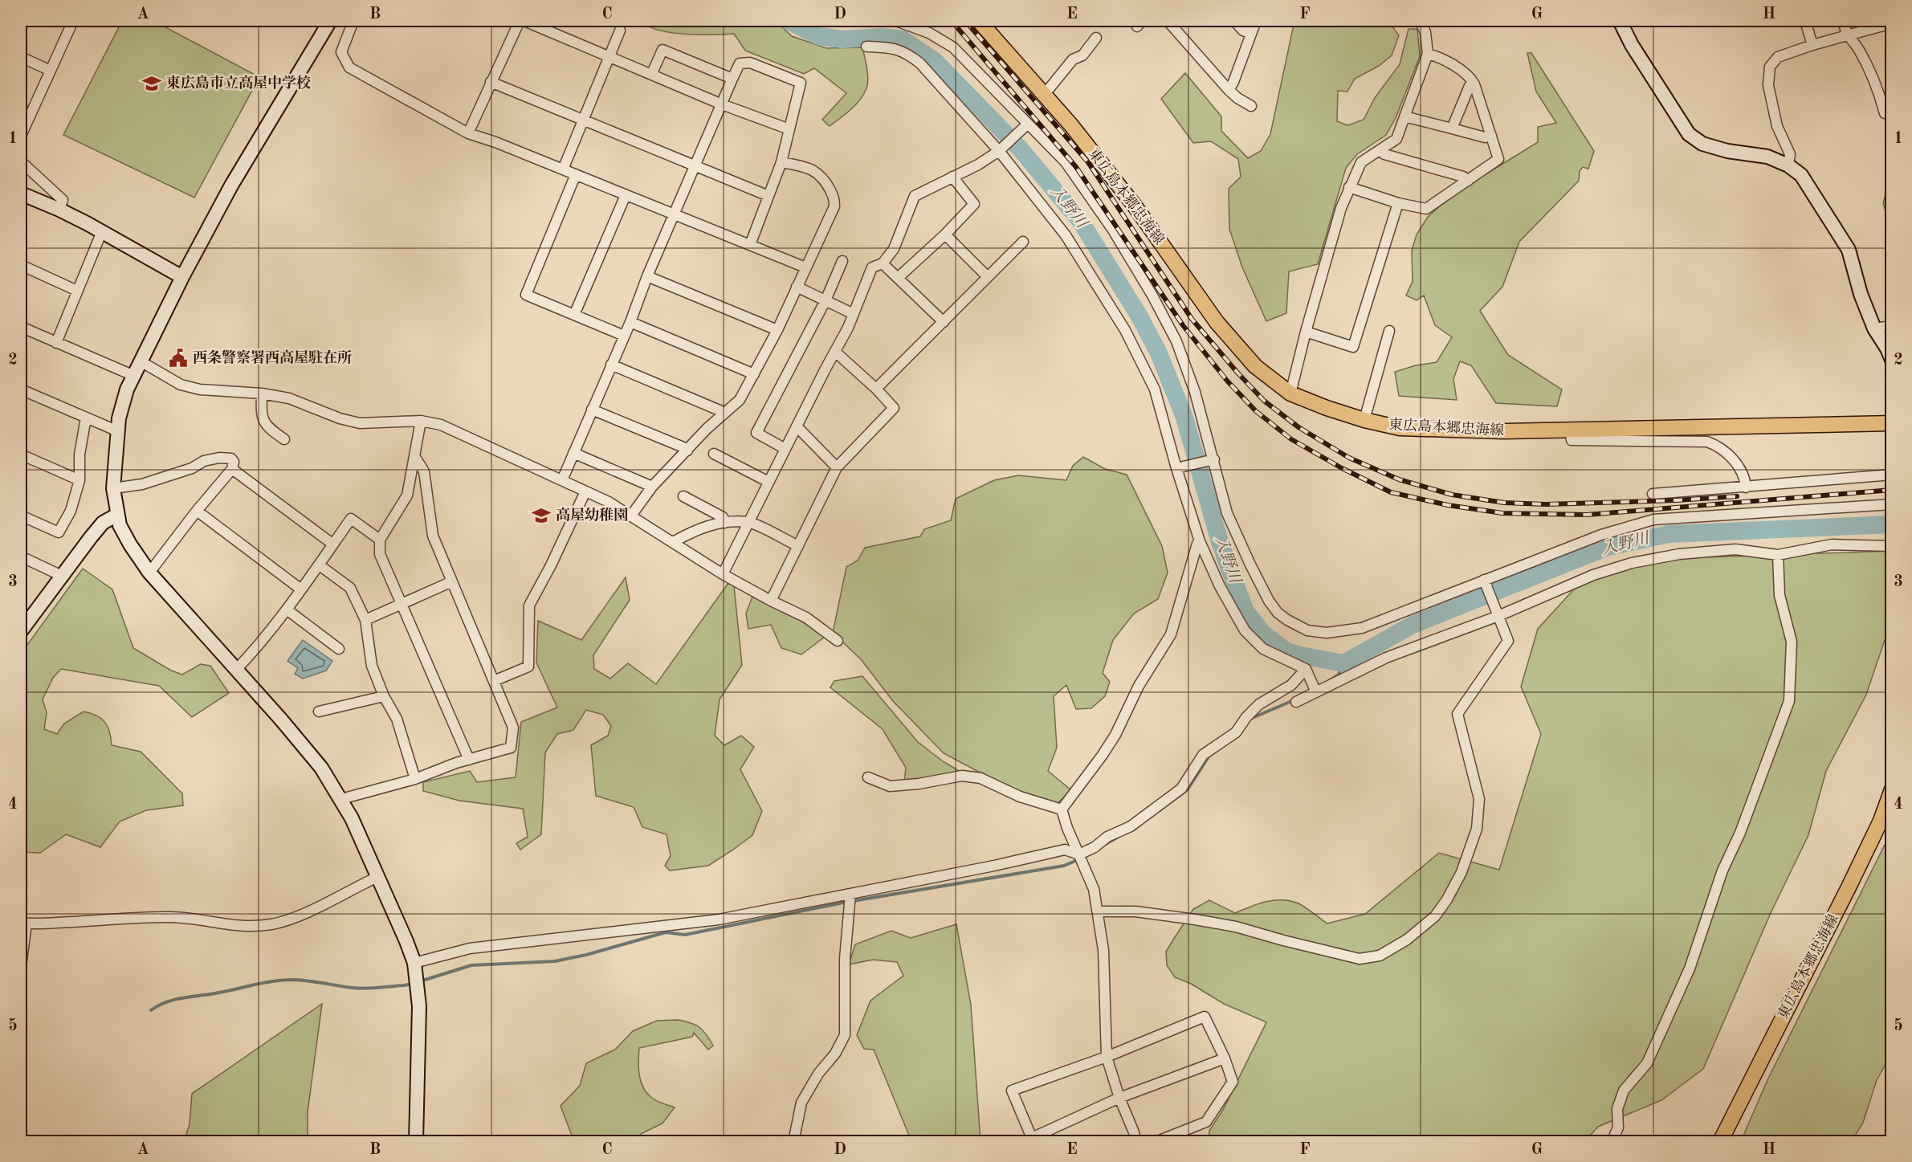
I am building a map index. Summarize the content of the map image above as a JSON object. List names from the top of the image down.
{
  "streets": {
    "main road": ["東広島本郷忠海線"]
  },
  "water": ["入野川"],
  "places": {
    "school or university": ["東広島市立高屋中学校", "高屋幼稚園"],
    "public building": ["西条警察署西高屋駐在所"]
  },
  "grid": {
    "columns": [
      "A",
      "B",
      "C",
      "D",
      "E",
      "F",
      "G",
      "H"
    ],
    "rows": [
      "1",
      "2",
      "3",
      "4",
      "5"
    ]
  }
}
